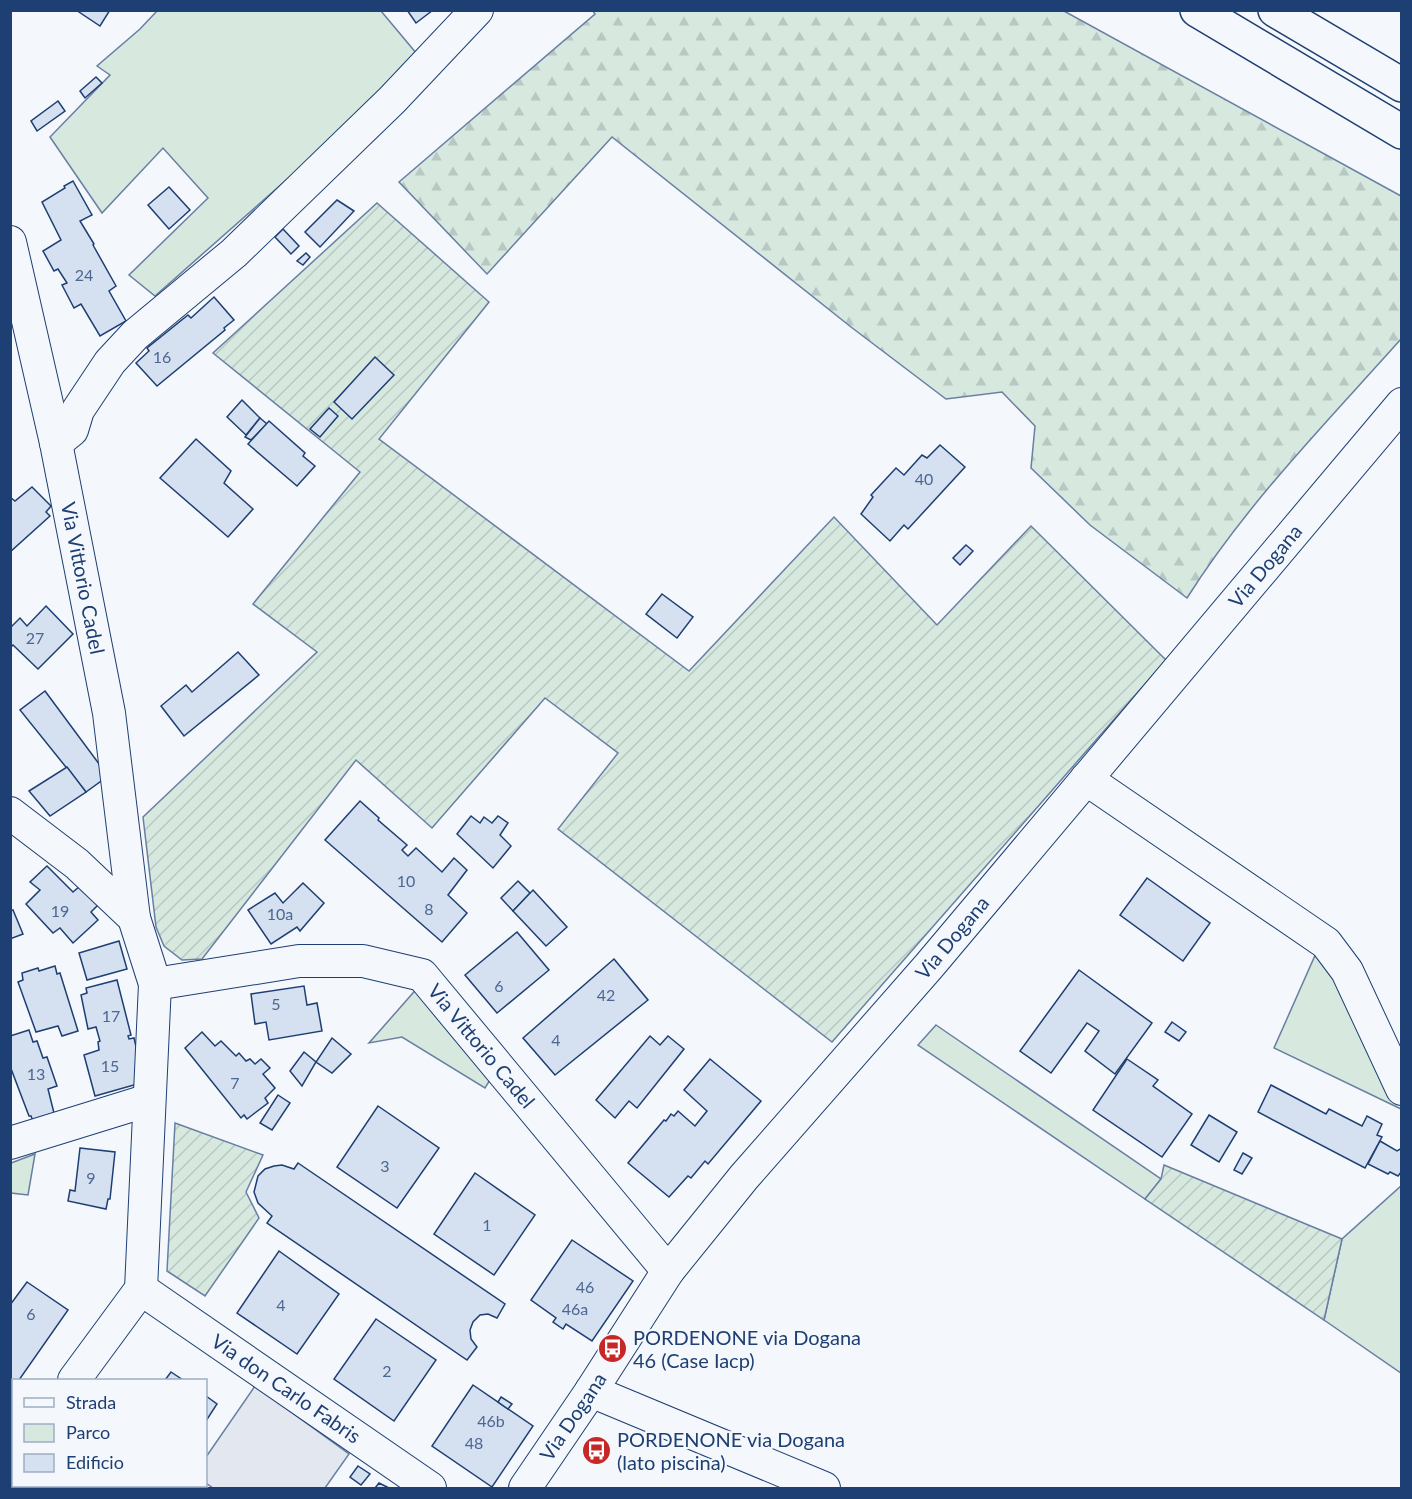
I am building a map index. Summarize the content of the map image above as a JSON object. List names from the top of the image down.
{
  "streets": {
    "street": ["Via Dogana", "Via Vittorio Cadel", "Via don Carlo Fabris"]
  },
  "crossings": [
    ["Via Dogana", "Via Vittorio Cadel"],
    ["Via Vittorio Cadel", "Via don Carlo Fabris"]
  ],
  "places": {
    "bus stop": ["PORDENONE via Dogana 46 (Case Iacp)", "PORDENONE via Dogana (lato piscina)"]
  },
  "house_numbers": [
    "24",
    "16",
    "40",
    "27",
    "10",
    "8",
    "19",
    "10a",
    "6",
    "42",
    "5",
    "17",
    "4",
    "15",
    "13",
    "7",
    "3",
    "9",
    "1",
    "46",
    "4",
    "46a",
    "6",
    "2",
    "46b",
    "48"
  ],
  "legend": ["Strada", "Parco", "Edificio"]
}
